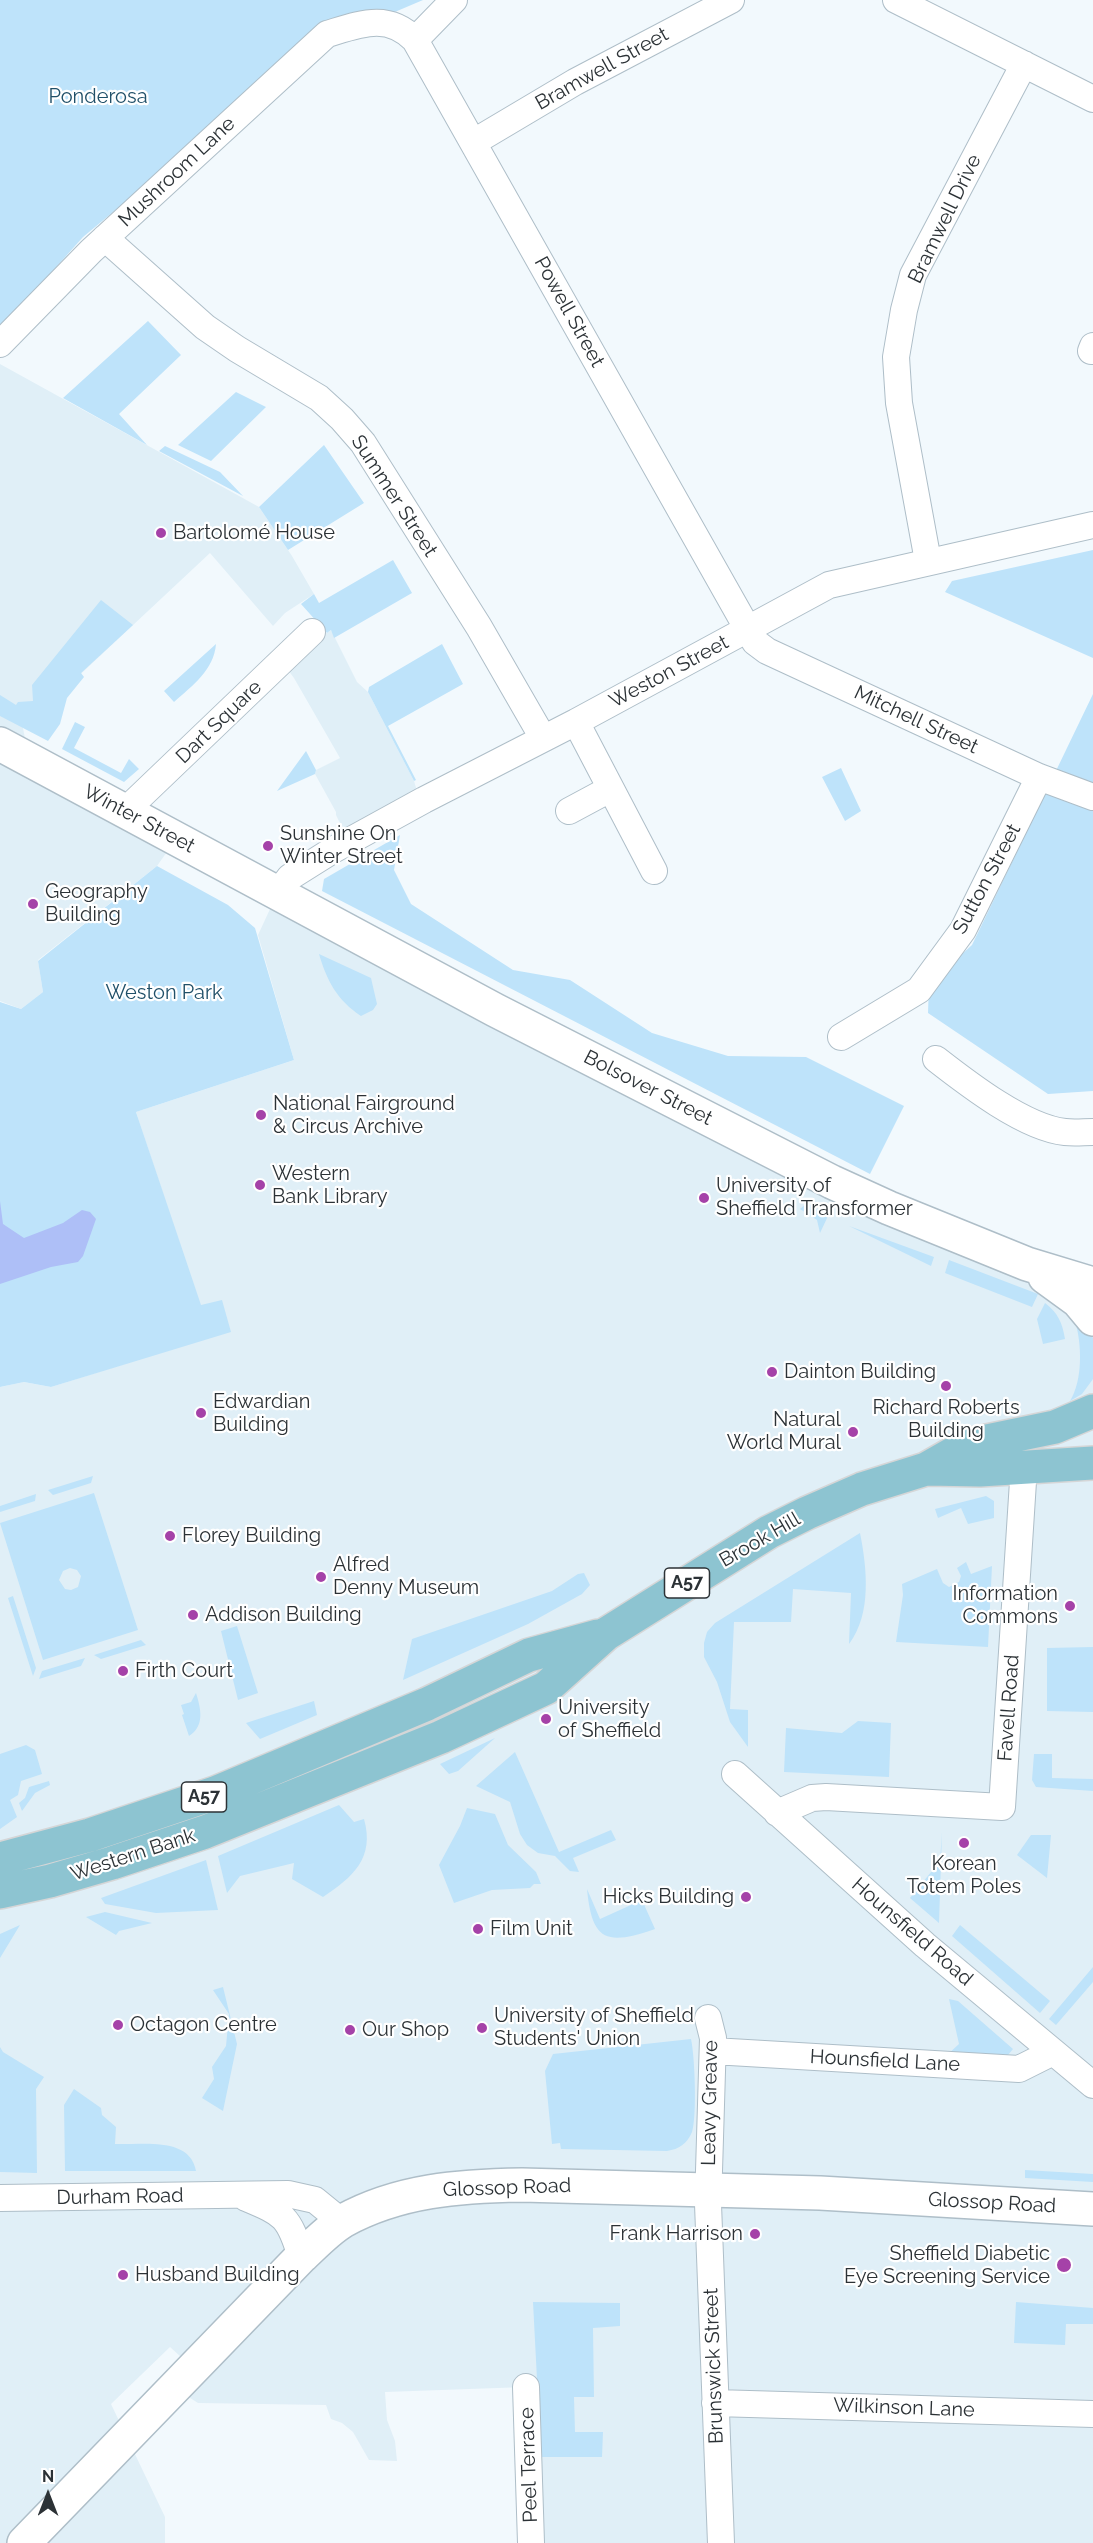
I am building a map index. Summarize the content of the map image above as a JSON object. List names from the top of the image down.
{
  "streets": {
    "main road": ["Brook Hill", "A57", "Western Bank"],
    "street": [
      "Bramwell Street",
      "Mushroom Lane",
      "Bramwell Drive",
      "Powell Street",
      "Summer Street",
      "Weston Street",
      "Mitchell Street",
      "Dart Square",
      "Winter Street",
      "Sutton Street",
      "Bolsover Street",
      "Favell Road",
      "Hounsfield Road",
      "Hounsfield Lane",
      "Leavy Greave",
      "Glossop Road",
      "Durham Road",
      "Brunswick Street",
      "Wilkinson Lane",
      "Peel Terrace"
    ]
  },
  "crossings": [
    ["Bramwell Street", "Powell Street"],
    ["Mushroom Lane", "Powell Street"],
    ["Mushroom Lane", "Summer Street"],
    ["Bramwell Drive", "Weston Street"],
    ["Powell Street", "Weston Street"],
    ["Powell Street", "Mitchell Street"],
    ["Summer Street", "Weston Street"],
    ["Weston Street", "Mitchell Street"],
    ["Weston Street", "Winter Street"],
    ["Weston Street", "Bolsover Street"],
    ["Mitchell Street", "Sutton Street"],
    ["Dart Square", "Winter Street"],
    ["Winter Street", "Bolsover Street"],
    ["Brook Hill", "Favell Road"],
    ["Brook Hill", "Western Bank"],
    ["Favell Road", "Hounsfield Road"],
    ["Hounsfield Road", "Hounsfield Lane"],
    ["Hounsfield Lane", "Leavy Greave"],
    ["Leavy Greave", "Glossop Road"],
    ["Leavy Greave", "Brunswick Street"],
    ["Glossop Road", "Durham Road"],
    ["Glossop Road", "Brunswick Street"],
    ["Brunswick Street", "Wilkinson Lane"]
  ],
  "parks": ["Ponderosa", "Weston Park"],
  "places": [
    "Bartolomé House",
    "Sunshine On Winter Street",
    "Geography Building",
    "National Fairground & Circus Archive",
    "Western Bank Library",
    "University of Sheffield Transformer",
    "Dainton Building",
    "Richard Roberts Building",
    "Edwardian Building",
    "Natural World Mural",
    "Florey Building",
    "Alfred Denny Museum",
    "Information Commons",
    "Addison Building",
    "Firth Court",
    "University of Sheffield",
    "Korean Totem Poles",
    "Hicks Building",
    "Film Unit",
    "Octagon Centre",
    "University of Sheffield Students' Union",
    "Our Shop",
    "Frank Harrison",
    "Sheffield Diabetic Eye Screening Service",
    "Husband Building"
  ],
  "north": "top"
}
